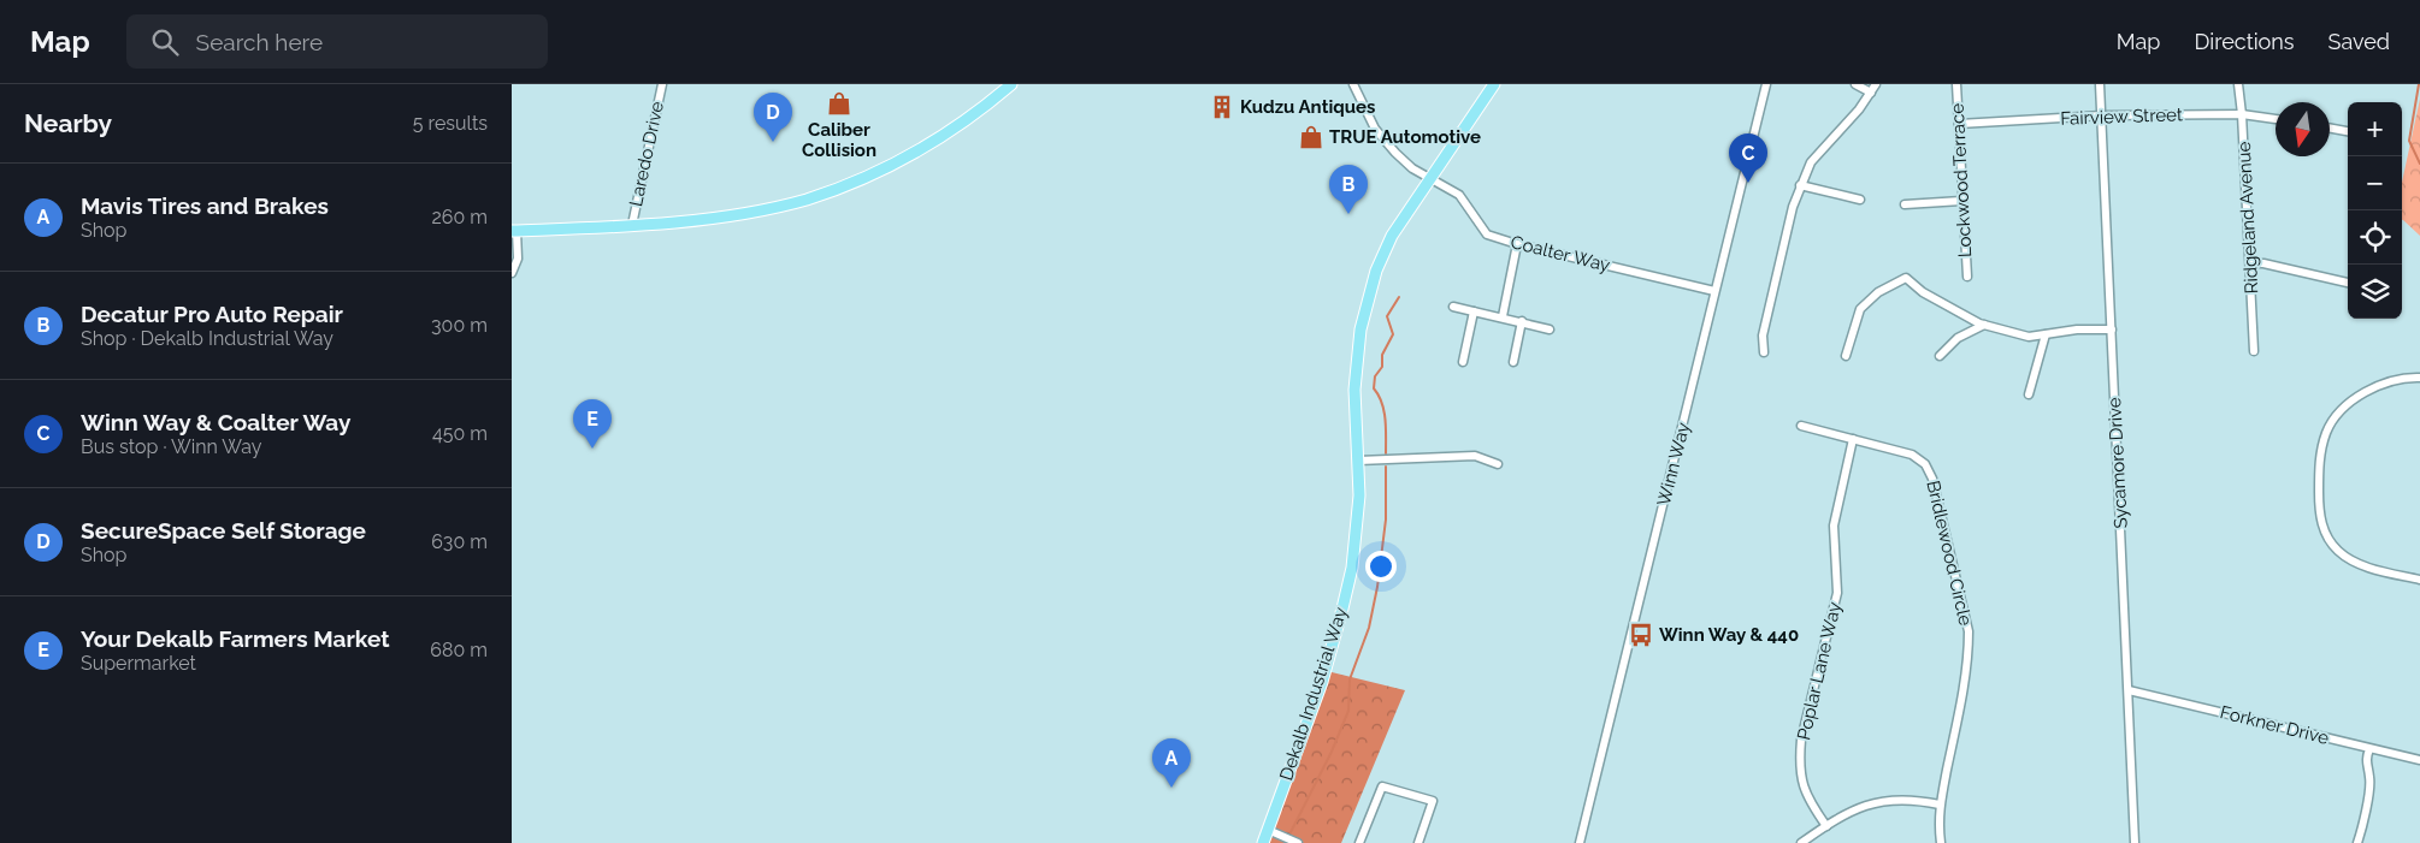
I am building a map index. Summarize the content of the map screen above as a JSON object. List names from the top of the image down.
{
  "streets": {
    "main road": ["Dekalb Industrial Way"],
    "street": [
      "Fairview Street",
      "Laredo Drive",
      "Lockwood Terrace",
      "Ridgeland Avenue",
      "Coalter Way",
      "Sycamore Drive",
      "Winn Way",
      "Bridlewood Circle",
      "Poplar Lane Way",
      "Forkner Drive"
    ]
  },
  "crossings": [
    ["Fairview Street", "Lockwood Terrace"],
    ["Fairview Street", "Ridgeland Avenue"],
    ["Fairview Street", "Sycamore Drive"],
    ["Coalter Way", "Winn Way"],
    ["Coalter Way", "Dekalb Industrial Way"],
    ["Sycamore Drive", "Forkner Drive"],
    ["Bridlewood Circle", "Poplar Lane Way"]
  ],
  "places": {
    "shop": ["Caliber Collision", "TRUE Automotive"],
    "building": ["Kudzu Antiques"],
    "bus stop": ["Winn Way & 440"]
  },
  "north": "bottom",
  "page": {
    "header": "Map",
    "search": "Search here",
    "nav": ["Map", "Directions", "Saved"],
    "heading": ["Nearby", "5 results"],
    "pins": [
      "D",
      "C",
      "B",
      "E",
      "A"
    ],
    "map_buttons": ["+", "−"],
    "list": [
      {
        "mark": "A",
        "name": "Mavis Tires and Brakes",
        "note": "Shop",
        "value": "260 m"
      },
      {
        "mark": "B",
        "name": "Decatur Pro Auto Repair",
        "note": "Shop · Dekalb Industrial Way",
        "value": "300 m"
      },
      {
        "mark": "C",
        "name": "Winn Way & Coalter Way",
        "note": "Bus stop · Winn Way",
        "value": "450 m"
      },
      {
        "mark": "D",
        "name": "SecureSpace Self Storage",
        "note": "Shop",
        "value": "630 m"
      },
      {
        "mark": "E",
        "name": "Your Dekalb Farmers Market",
        "note": "Supermarket",
        "value": "680 m"
      }
    ]
  }
}
